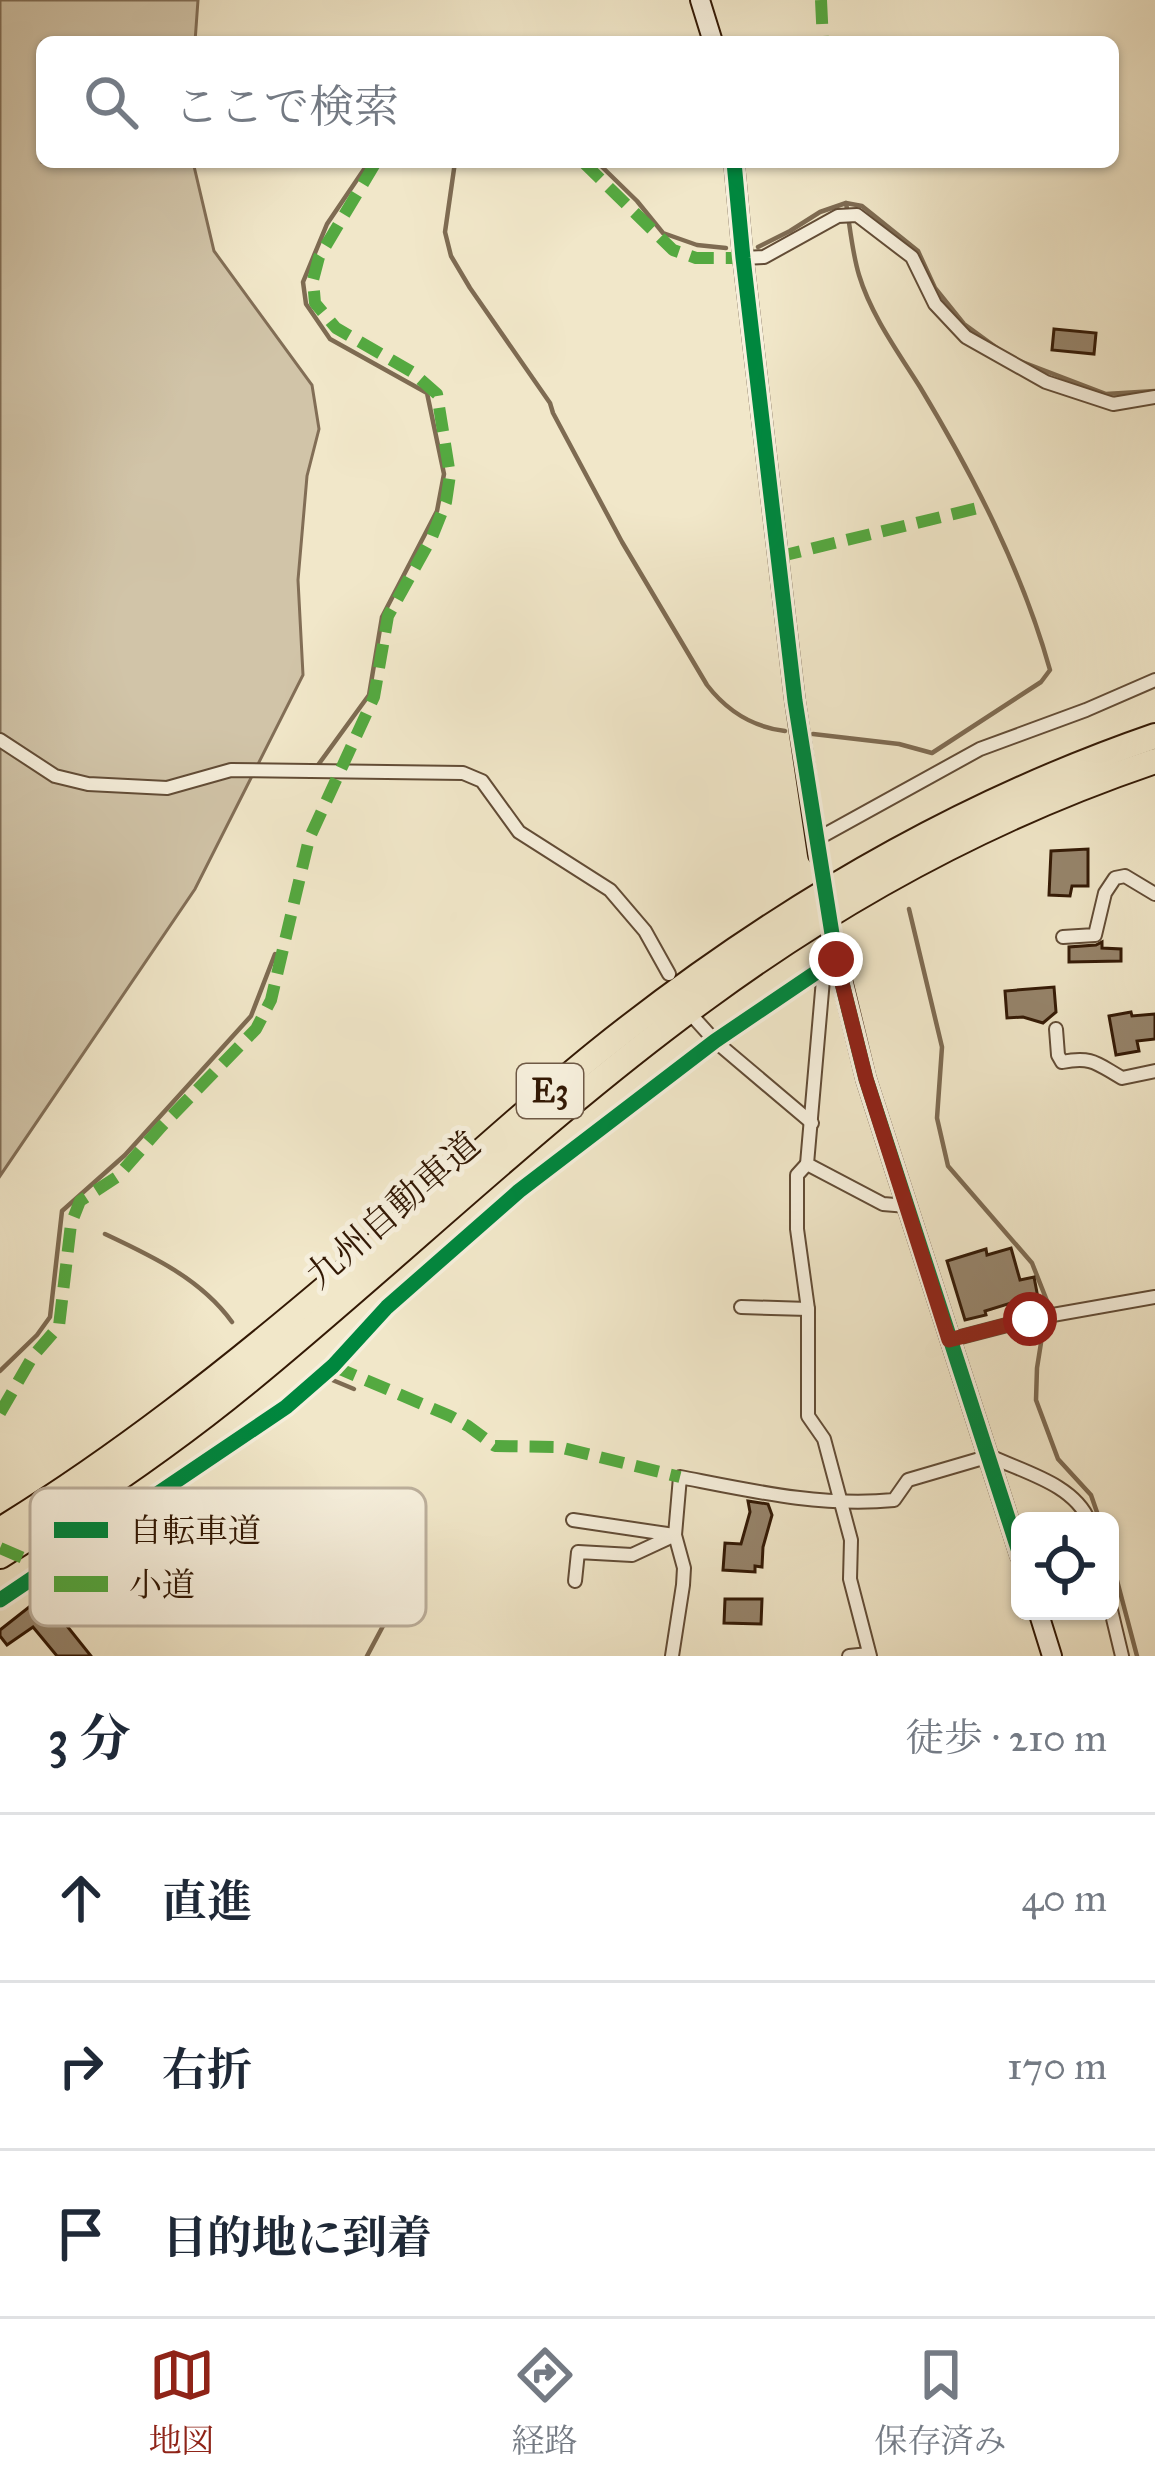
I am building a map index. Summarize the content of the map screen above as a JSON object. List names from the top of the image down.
{
  "streets": {
    "highway": ["E3", "九州自動車道"]
  },
  "legend": ["自転車道", "小道"],
  "page": {
    "search": "ここで検索",
    "heading": ["3 分", "徒歩 · 210 m"],
    "list": [
      ["直進", "40 m"],
      ["右折", "170 m"],
      "目的地に到着"
    ],
    "nav": ["地図", "経路", "保存済み"]
  }
}
